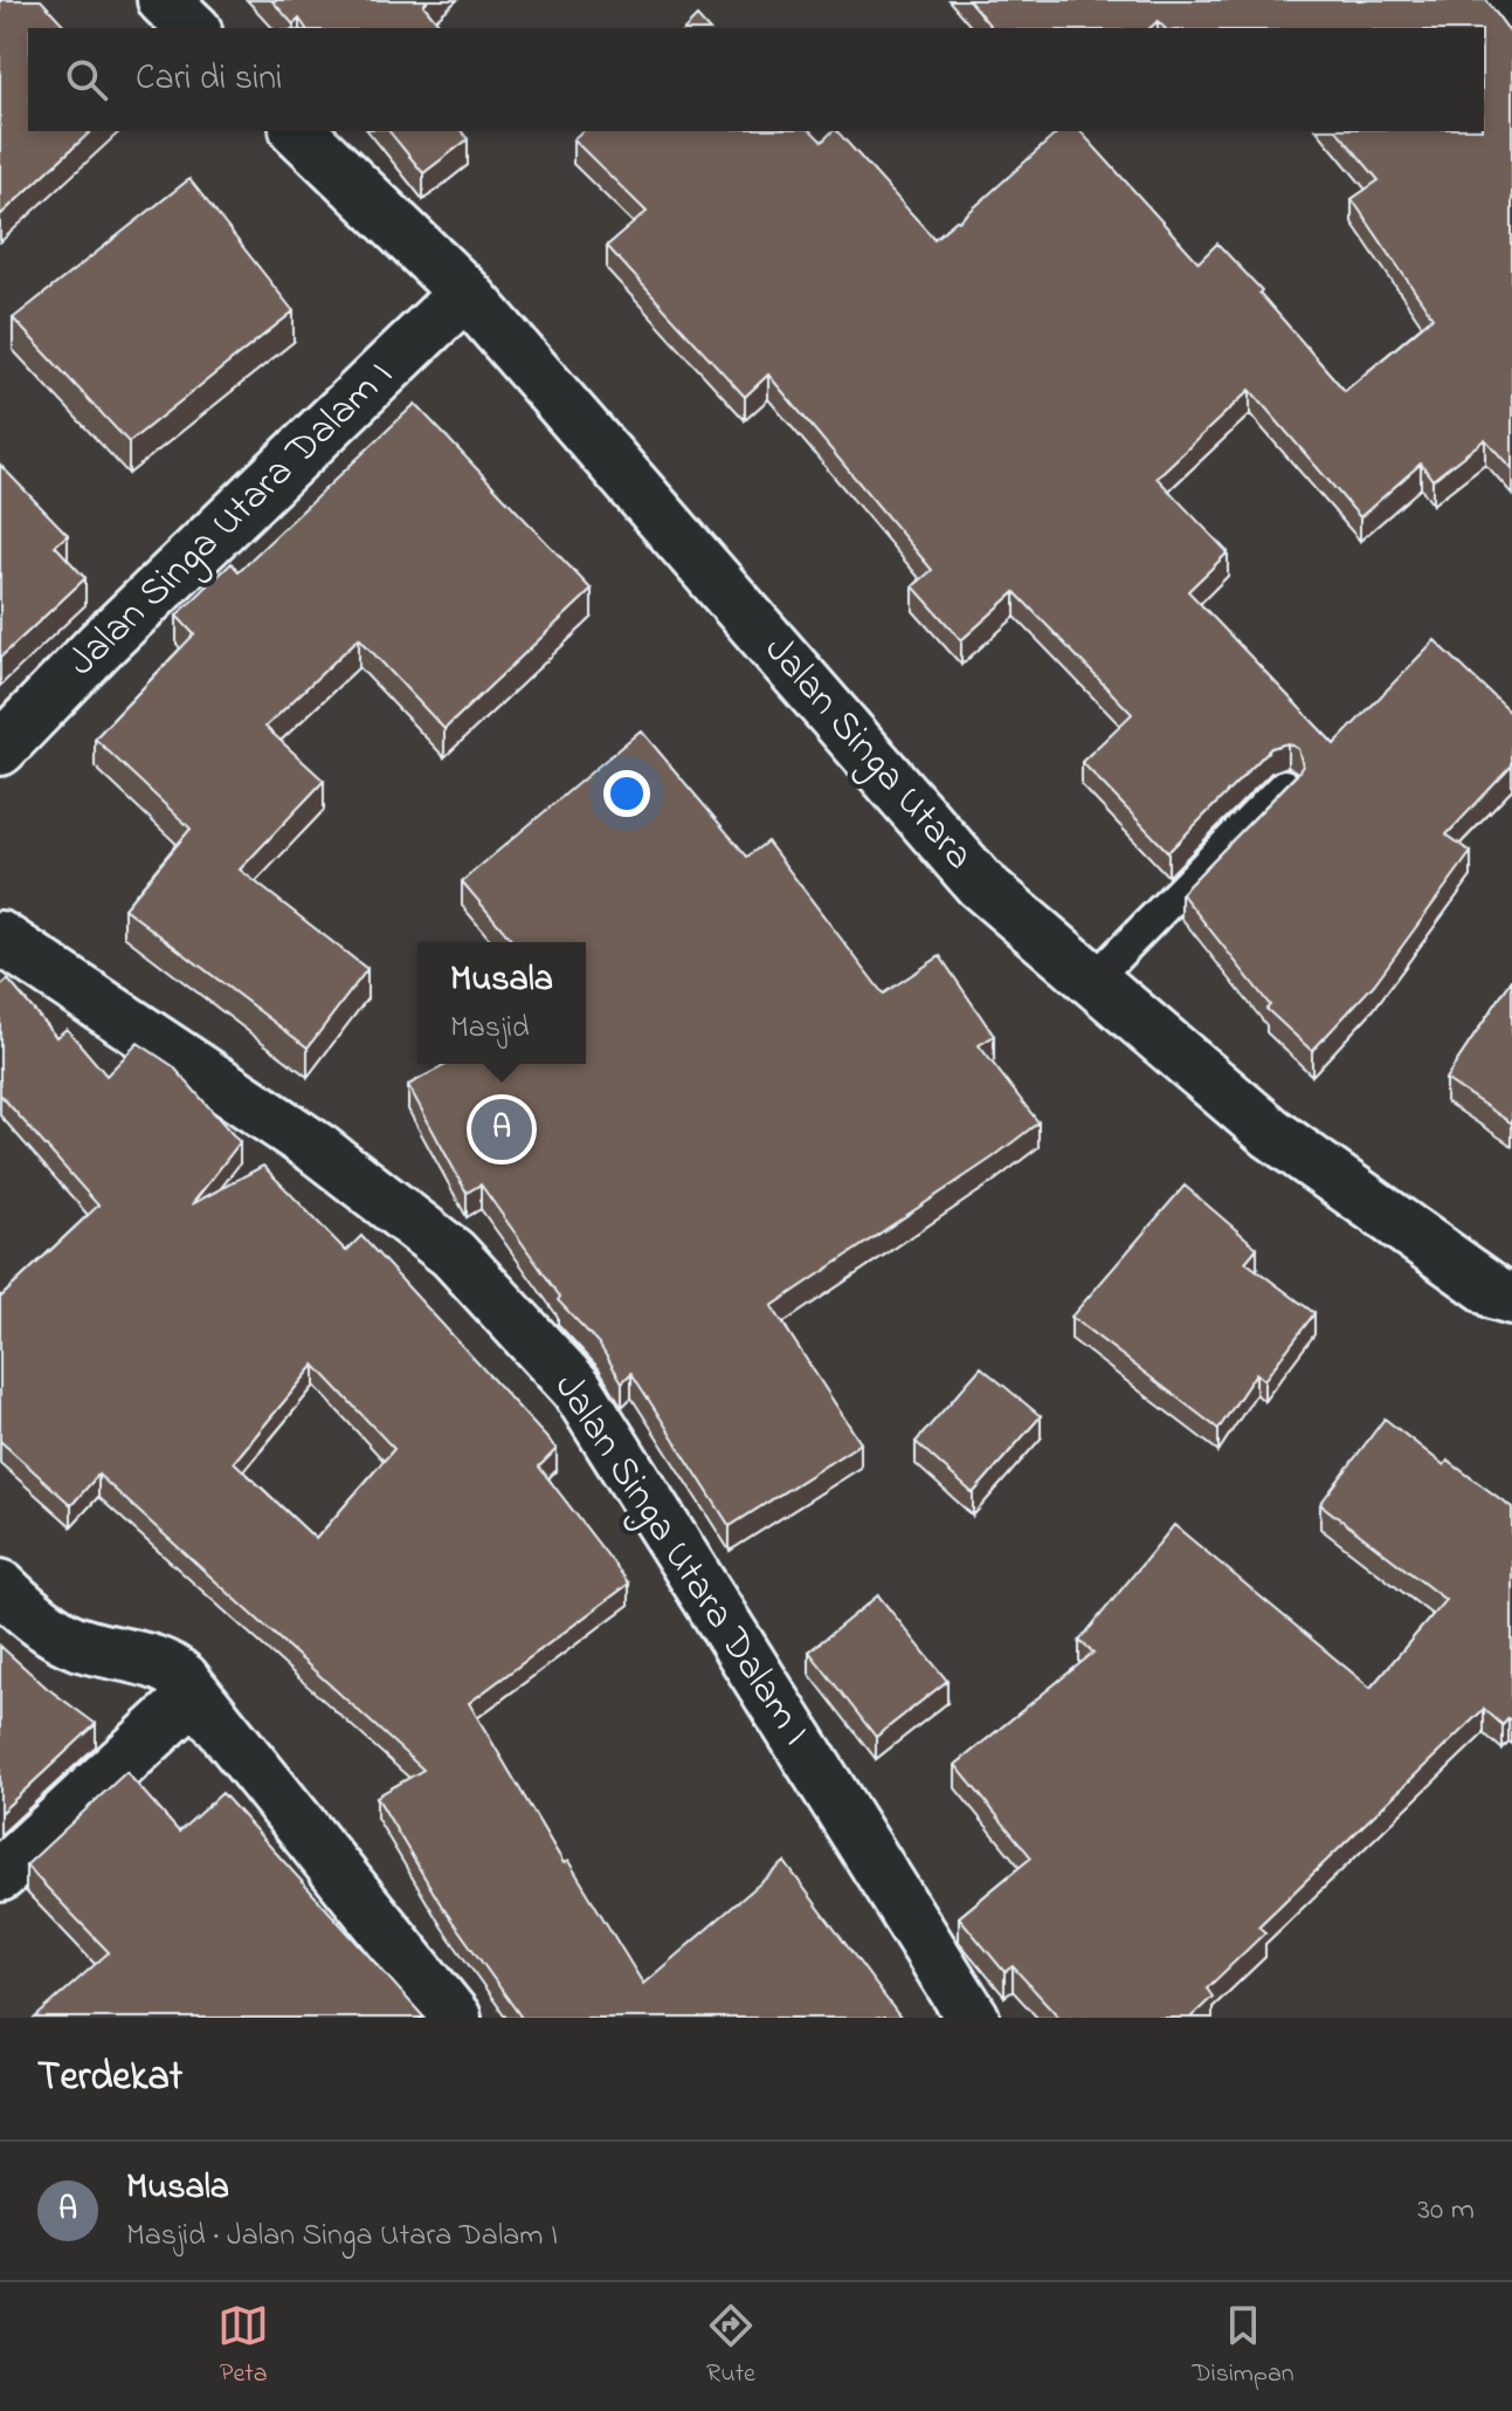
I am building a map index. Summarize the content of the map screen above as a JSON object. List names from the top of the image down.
{
  "streets": {
    "street": ["Jalan Singa Utara Dalam I", "Jalan Singa Utara"]
  },
  "crossings": [
    ["Jalan Singa Utara Dalam I", "Jalan Singa Utara"]
  ],
  "page": {
    "search": "Cari di sini",
    "popup": ["Musala", "Masjid"],
    "pins": "A",
    "heading": "Terdekat",
    "list": [
      {
        "mark": "A",
        "name": "Musala",
        "note": "Masjid · Jalan Singa Utara Dalam I",
        "value": "30 m"
      }
    ],
    "nav": ["Peta", "Rute", "Disimpan"]
  }
}
